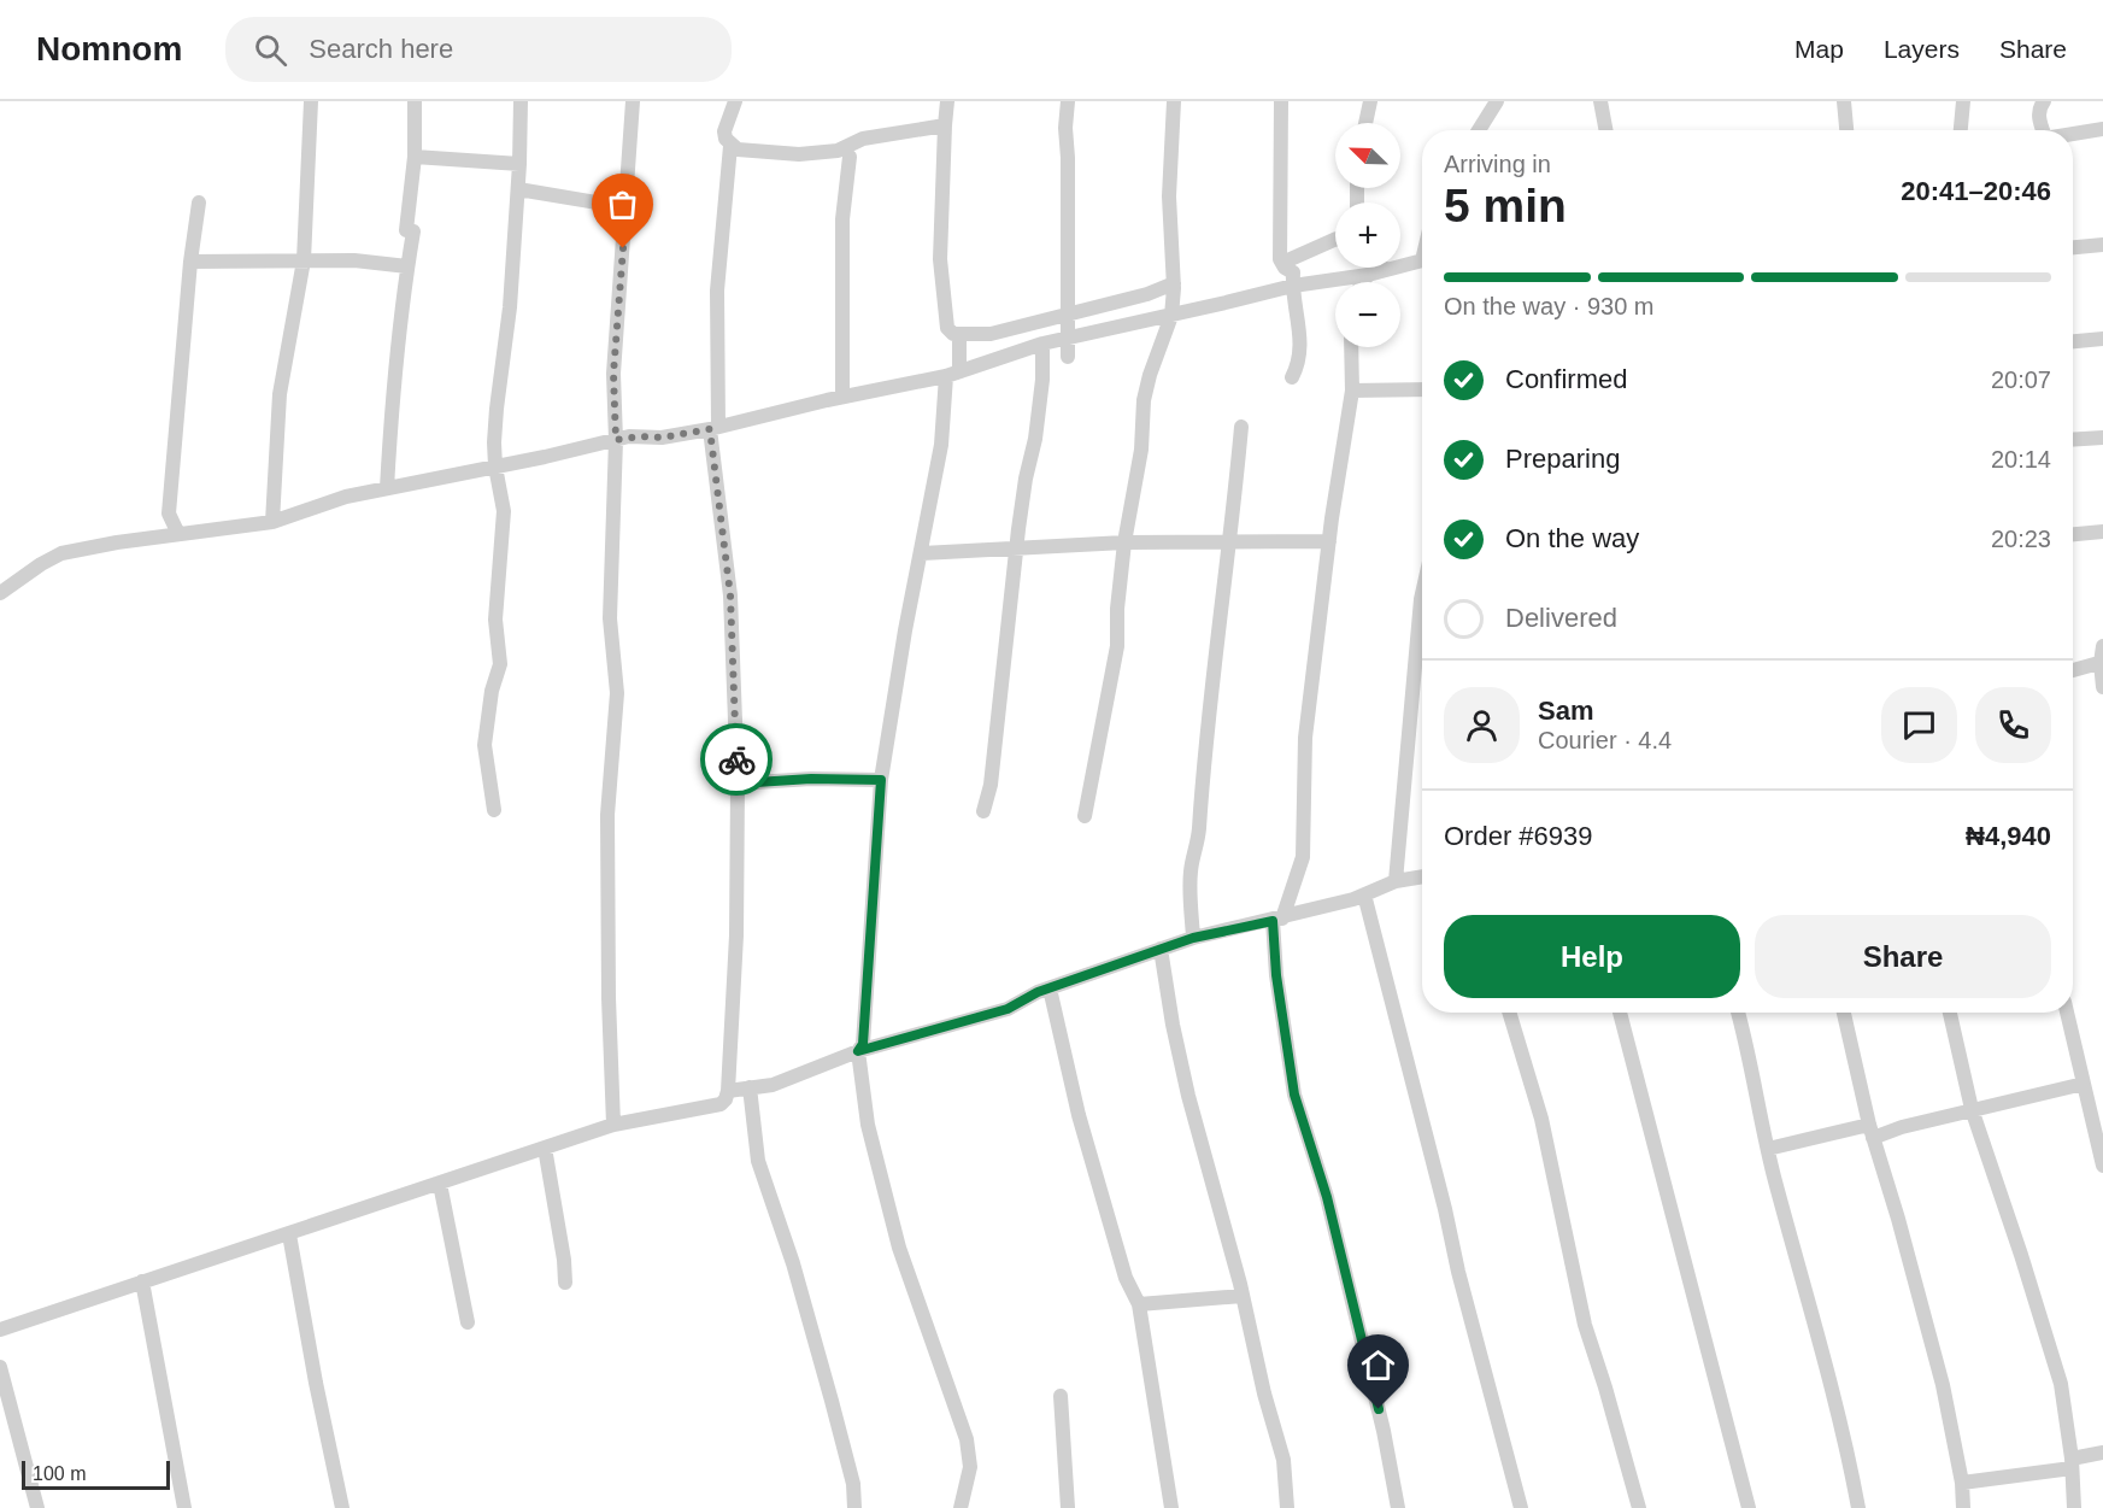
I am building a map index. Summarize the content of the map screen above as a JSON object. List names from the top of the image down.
{
  "scale_bar": "100 m",
  "north": "top left",
  "page": {
    "header": "Nomnom",
    "search": "Search here",
    "nav": ["Map", "Layers", "Share"],
    "map_buttons": ["+", "−"],
    "heading": ["5 min", "Arriving in", "20:41–20:46"],
    "panel": [
      "Sam",
      "Courier · 4.4",
      "Order #6939",
      "₦4,940"
    ],
    "bar": "On the way · 930 m",
    "list": [
      ["Confirmed", "20:07"],
      ["Preparing", "20:14"],
      ["On the way", "20:23"],
      "Delivered"
    ],
    "buttons": ["Help", "Share"],
    "scale": "100 m"
  }
}
